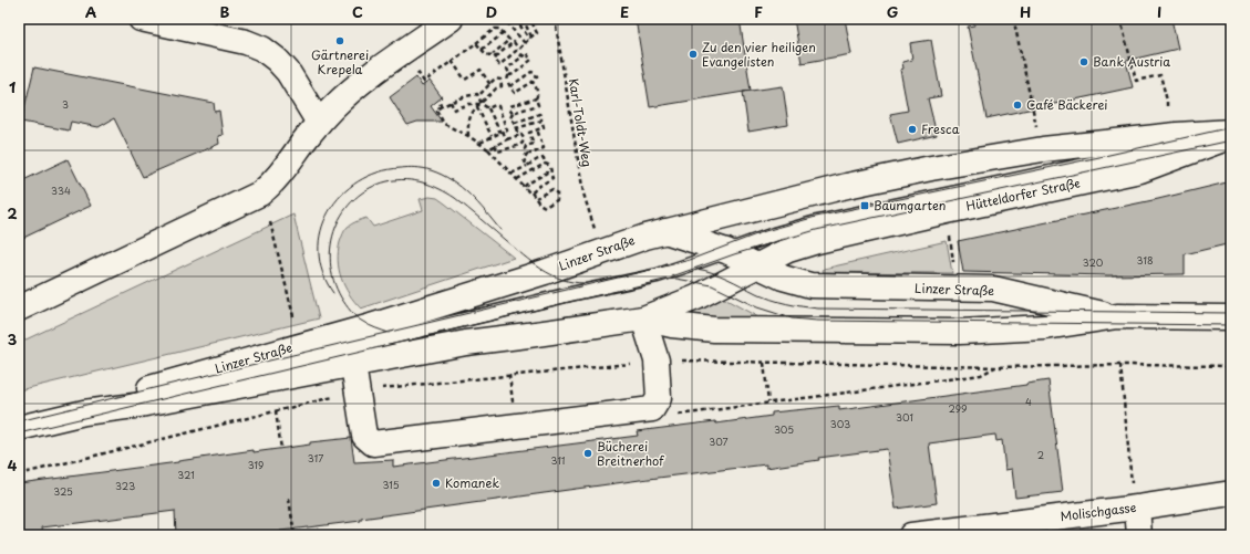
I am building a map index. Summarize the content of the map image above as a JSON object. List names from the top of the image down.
{
  "streets": {
    "main road": ["Hütteldorfer Straße", "Linzer Straße", "Molischgasse"],
    "path": ["Karl-Toldt-Weg"]
  },
  "crossings": [
    ["Hütteldorfer Straße", "Linzer Straße"]
  ],
  "places": {
    "other": [
      "Gärtnerei Krepela",
      "Zu den vier heiligen Evangelisten",
      "Bank Austria",
      "Café Bäckerei",
      "Fresca",
      "Bücherei Breitnerhof",
      "Komanek"
    ],
    "transit": ["Baumgarten"]
  },
  "house_numbers": [
    "3",
    "334",
    "318",
    "320",
    "4",
    "299",
    "301",
    "303",
    "305",
    "307",
    "2",
    "317",
    "311",
    "319",
    "321",
    "315",
    "323",
    "325"
  ],
  "grid": {
    "columns": [
      "A",
      "B",
      "C",
      "D",
      "E",
      "F",
      "G",
      "H",
      "I"
    ],
    "rows": [
      "1",
      "2",
      "3",
      "4"
    ]
  }
}
